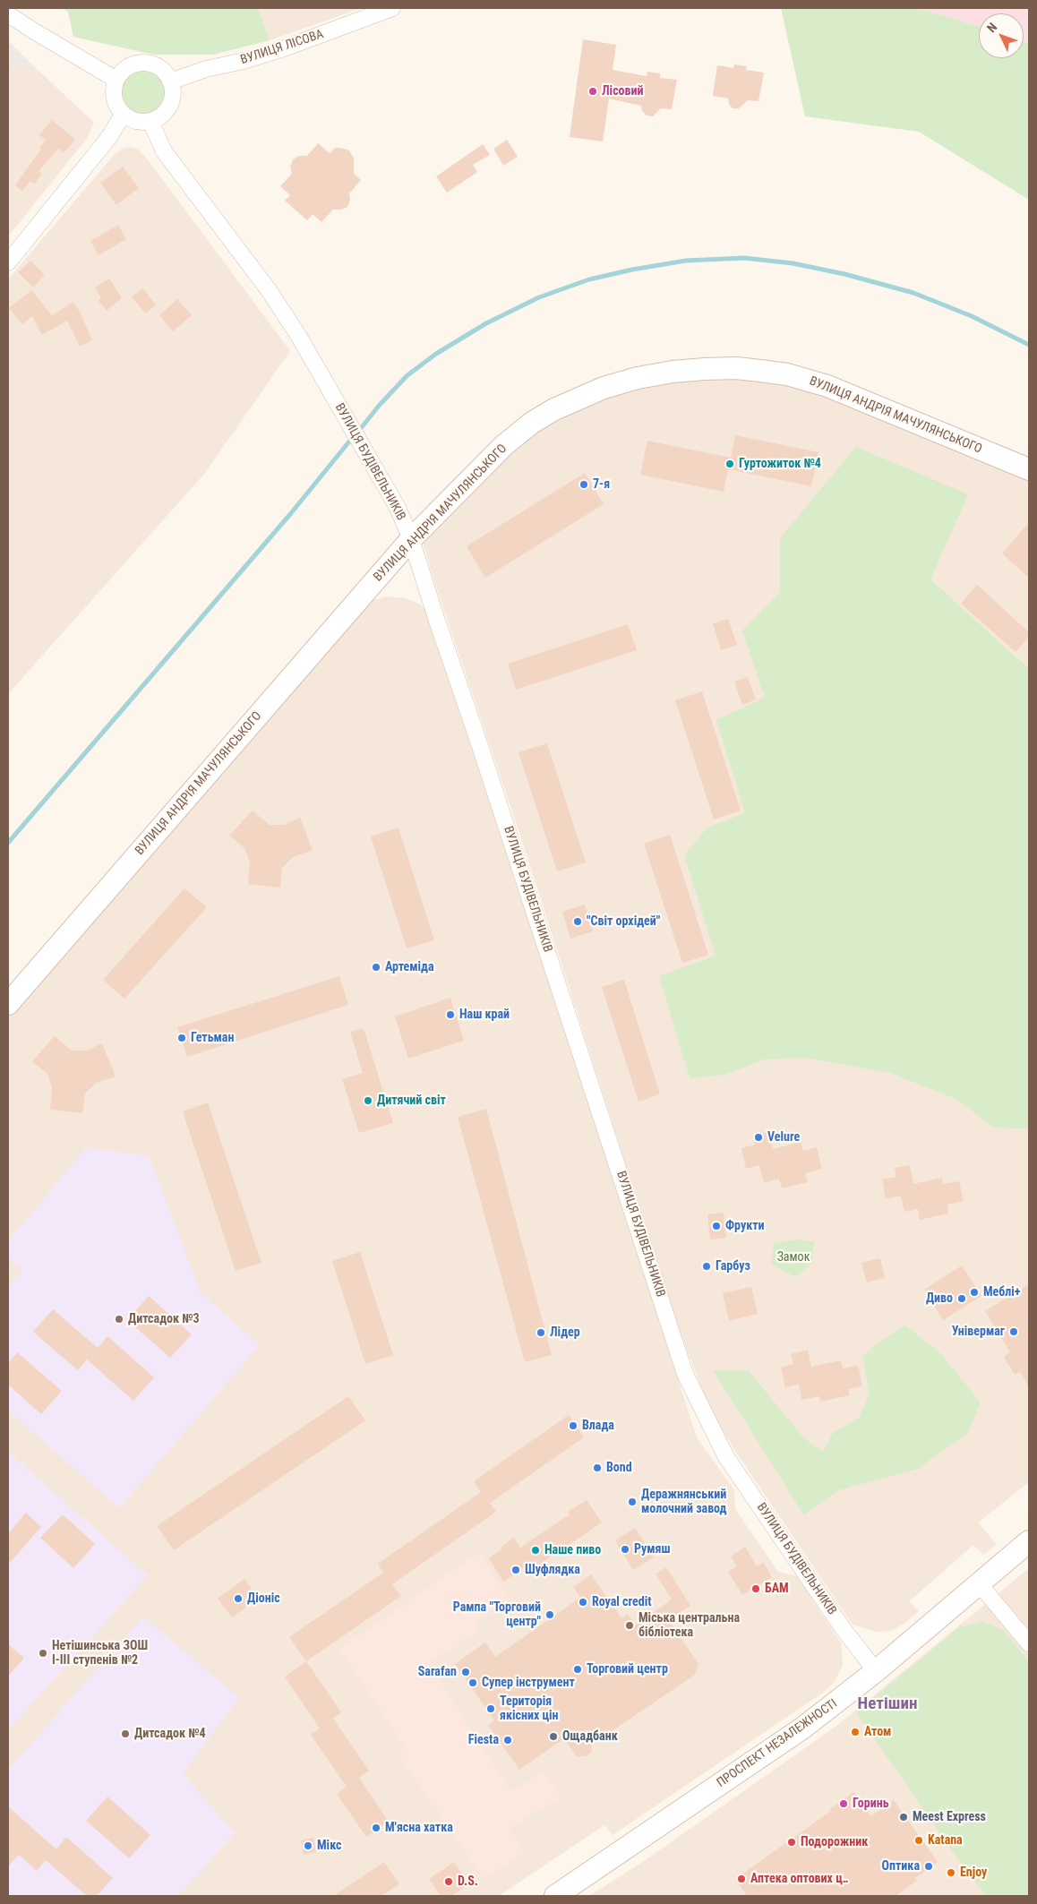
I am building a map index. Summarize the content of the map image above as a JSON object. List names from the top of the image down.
{
  "streets": {
    "street": [
      "ВУЛИЦЯ ЛІСОВА",
      "ВУЛИЦЯ АНДРІЯ МАЧУЛЯНСЬКОГО",
      "ВУЛИЦЯ БУДІВЕЛЬНИКІВ",
      "ПРОСПЕКТ НЕЗАЛЕЖНОСТІ"
    ]
  },
  "crossings": [
    ["ВУЛИЦЯ ЛІСОВА", "ВУЛИЦЯ БУДІВЕЛЬНИКІВ"],
    ["ВУЛИЦЯ АНДРІЯ МАЧУЛЯНСЬКОГО", "ВУЛИЦЯ БУДІВЕЛЬНИКІВ"],
    ["ВУЛИЦЯ БУДІВЕЛЬНИКІВ", "ПРОСПЕКТ НЕЗАЛЕЖНОСТІ"]
  ],
  "districts": ["Нетішин"],
  "parks": ["Замок"],
  "places": [
    "Лісовий",
    "Гуртожиток №4",
    "7-я",
    "\"Світ орхідей\"",
    "Артеміда",
    "Наш край",
    "Гетьман",
    "Дитячий світ",
    "Velure",
    "Фрукти",
    "Гарбуз",
    "Меблі+",
    "Диво",
    "Дитсадок №3",
    "Універмаг",
    "Лідер",
    "Влада",
    "Bond",
    "Деражнянський молочний завод",
    "Румяш",
    "Наше пиво",
    "Шуфлядка",
    "БАМ",
    "Діоніс",
    "Royal credit",
    "Рампа \"Торговий центр\"",
    "Міська центральна бібліотека",
    "Нетішинська ЗОШ І-ІІІ ступенів №2",
    "Торговий центр",
    "Sarafan",
    "Супер інструмент",
    "Територія якісних цін",
    "Атом",
    "Дитсадок №4",
    "Ощадбанк",
    "Fiesta",
    "Горинь",
    "Meest Express",
    "М'ясна хатка",
    "Katana",
    "Подорожник",
    "Мікс",
    "Оптика",
    "Enjoy",
    "Аптека оптових ц‥",
    "D.S."
  ],
  "north": "top left"
}
